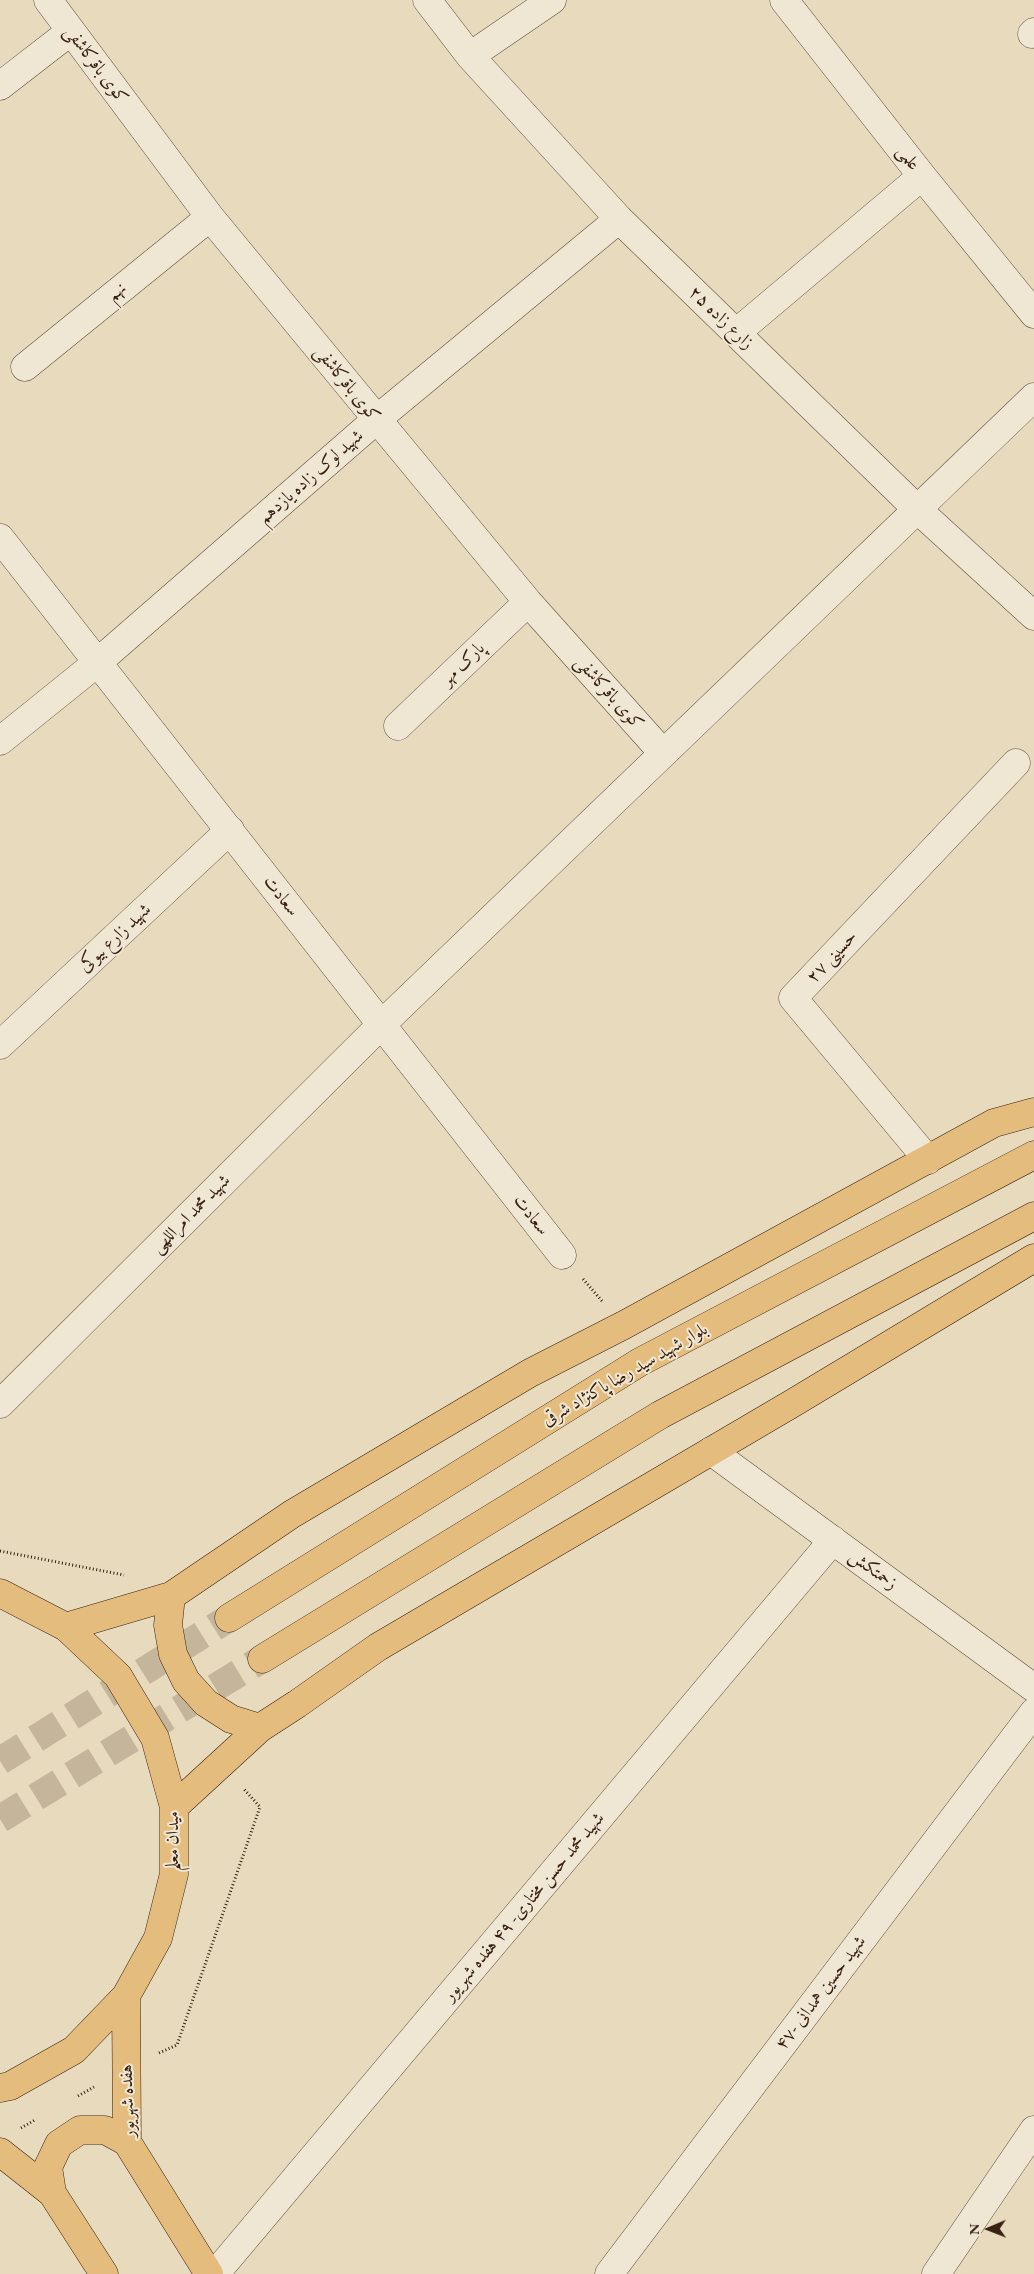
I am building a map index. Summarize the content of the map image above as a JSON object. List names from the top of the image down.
{
  "streets": {
    "main road": ["بلوار شهید سید رضا پاکنژاد شرقی", "میدان معلم", "هفده شهریور"],
    "street": [
      "کوی باقرکاشفی",
      "علمی",
      "نهم",
      "زارع زاده ۲۵",
      "شهید لوک زاده یازدهم",
      "پارک مهر",
      "سعادت",
      "شهید زارع بیوکی",
      "حسینی ۲۷",
      "شهید محمد امراللهی",
      "زحمتکش",
      "شهید محمد حسن مختاری- ۴۹ هفده شهریور",
      "شهید حسین همدانی -۴۷"
    ]
  },
  "crossings": [
    ["کوی باقرکاشفی", "نهم"],
    ["کوی باقرکاشفی", "شهید لوک زاده یازدهم"],
    ["کوی باقرکاشفی", "پارک مهر"],
    ["کوی باقرکاشفی", "شهید محمد امراللهی"],
    ["زارع زاده ۲۵", "شهید لوک زاده یازدهم"],
    ["زارع زاده ۲۵", "شهید محمد امراللهی"],
    ["شهید لوک زاده یازدهم", "سعادت"],
    ["سعادت", "شهید زارع بیوکی"],
    ["سعادت", "شهید محمد امراللهی"],
    ["زحمتکش", "شهید محمد حسن مختاری- ۴۹ هفده شهریور"],
    ["میدان معلم", "هفده شهریور"]
  ],
  "north": "left"
}
